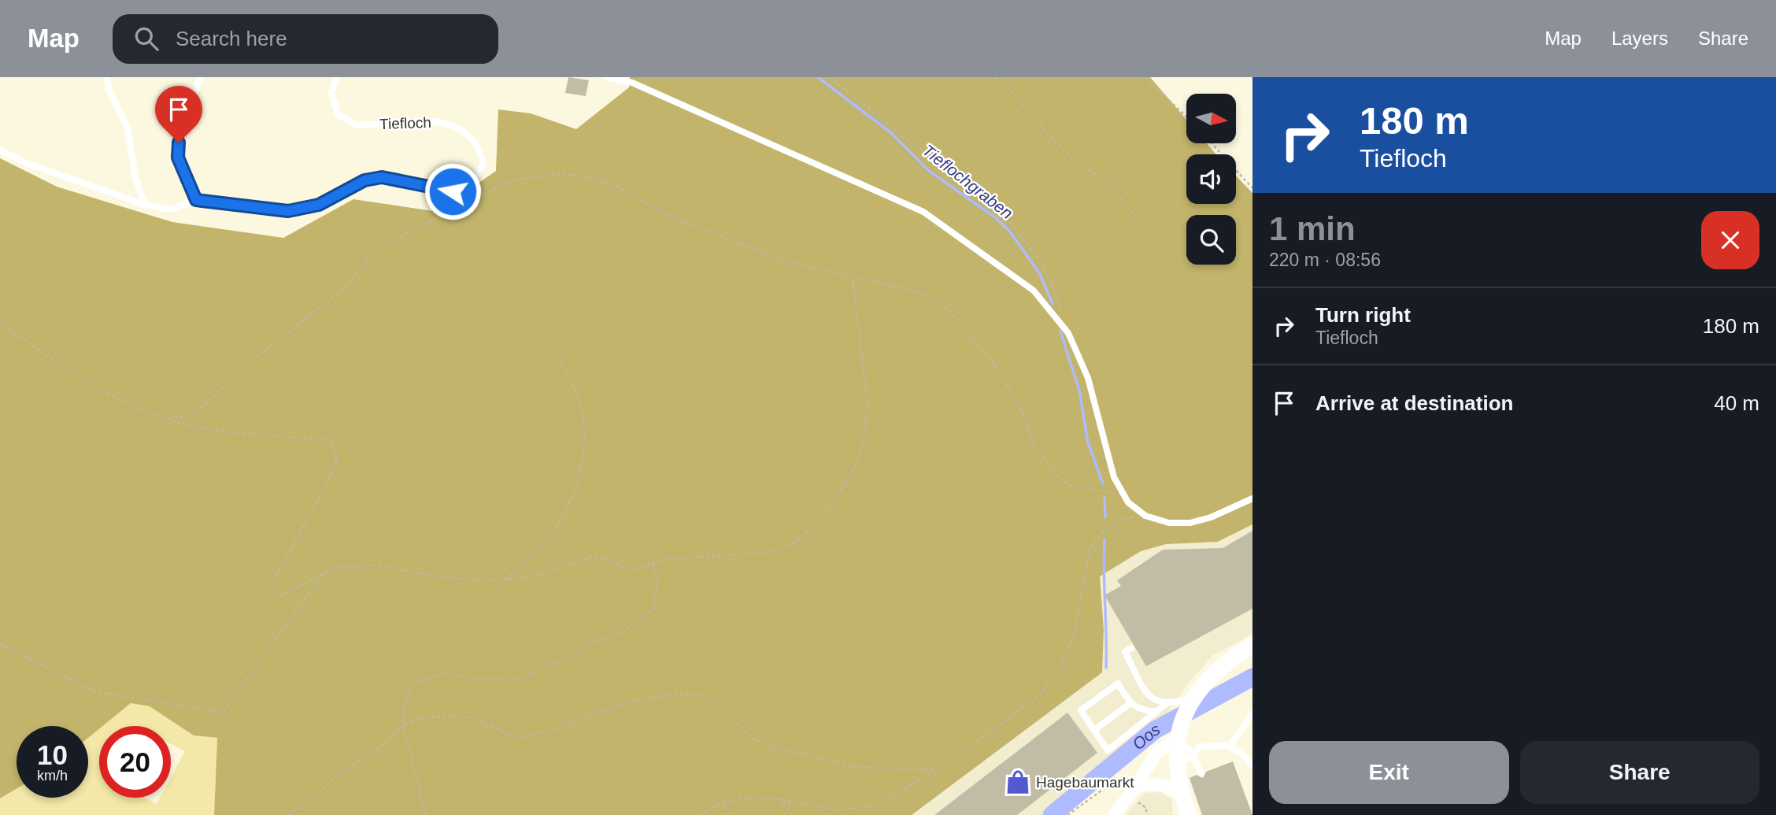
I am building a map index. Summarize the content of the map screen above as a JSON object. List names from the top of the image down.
{
  "streets": {
    "lane": ["Tiefloch"]
  },
  "water": ["Tieflochgraben", "Oos"],
  "places": {
    "shop": ["Hagebaumarkt"]
  },
  "north": "right",
  "page": {
    "header": "Map",
    "search": "Search here",
    "nav": ["Map", "Layers", "Share"],
    "turn": ["180 m", "Tiefloch"],
    "heading": ["1 min", "220 m · 08:56"],
    "list": [
      {
        "name": "Turn right",
        "note": "Tiefloch",
        "value": "180 m"
      },
      {
        "name": "Arrive at destination",
        "value": "40 m"
      }
    ],
    "speed": "10 km/h",
    "limit": "20",
    "buttons": ["Exit", "Share"]
  }
}
